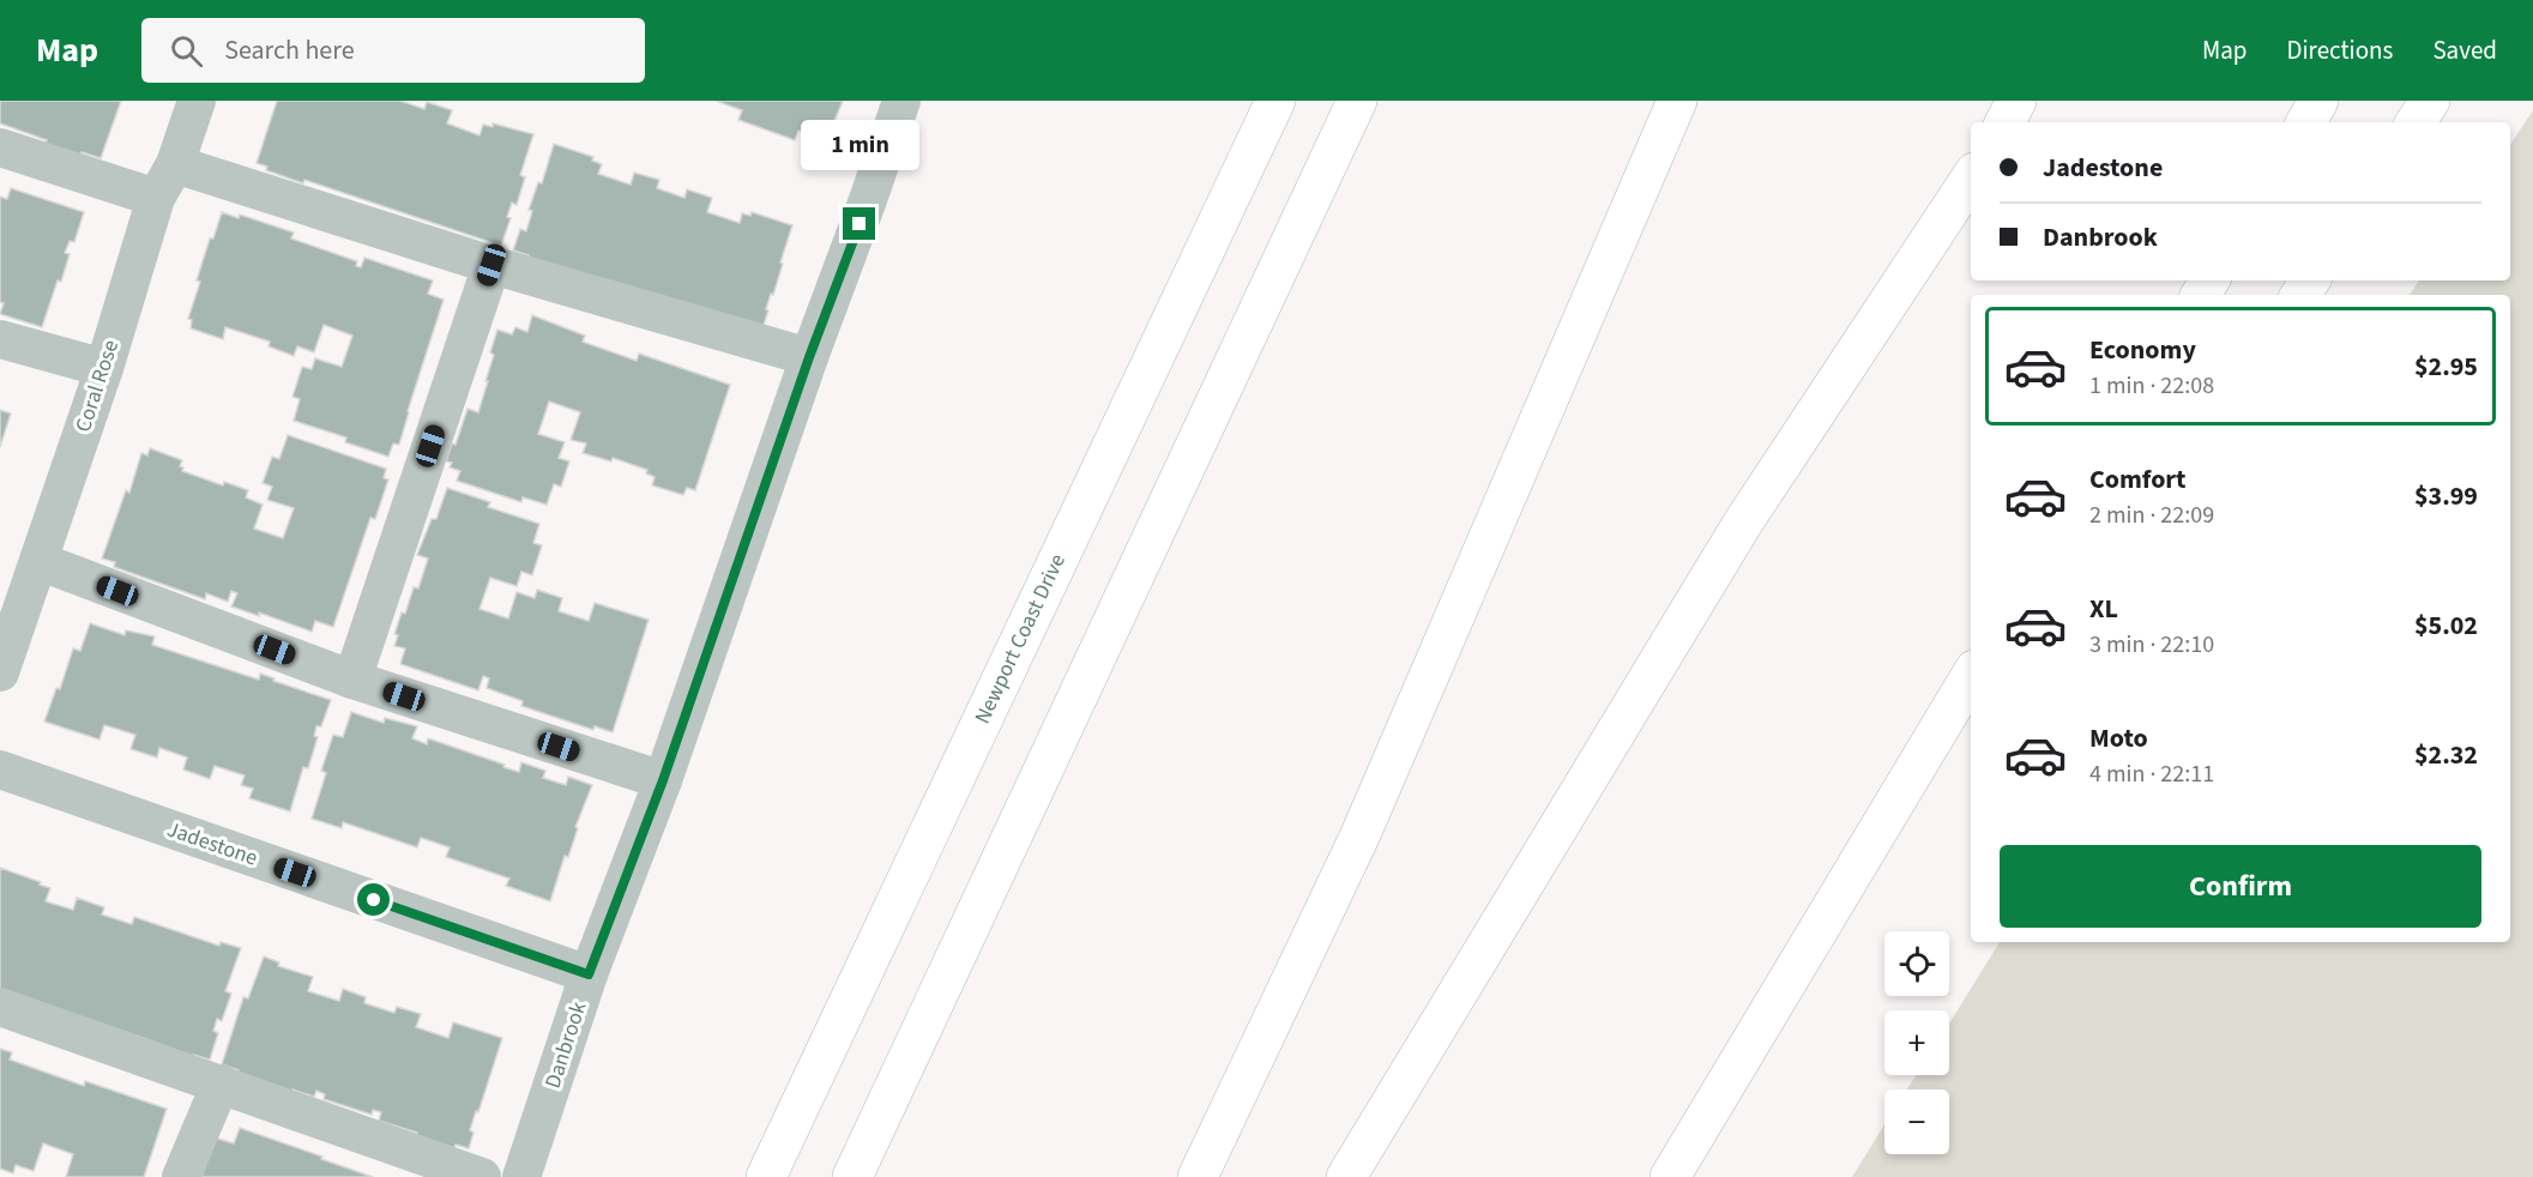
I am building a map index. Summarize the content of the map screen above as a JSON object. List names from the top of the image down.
{
  "streets": {
    "main road": ["Newport Coast Drive"],
    "street": ["Coral Rose", "Jadestone", "Danbrook"]
  },
  "crossings": [
    ["Jadestone", "Danbrook"]
  ],
  "page": {
    "header": "Map",
    "search": "Search here",
    "nav": ["Map", "Directions", "Saved"],
    "bubble": "1 min",
    "banner": ["Jadestone", "Danbrook"],
    "list": [
      {
        "name": "Economy",
        "note": "1 min · 22:08",
        "value": "$2.95"
      },
      {
        "name": "Comfort",
        "note": "2 min · 22:09",
        "value": "$3.99"
      },
      {
        "name": "XL",
        "note": "3 min · 22:10",
        "value": "$5.02"
      },
      {
        "name": "Moto",
        "note": "4 min · 22:11",
        "value": "$2.32"
      }
    ],
    "buttons": "Confirm",
    "map_buttons": ["+", "−"]
  }
}
